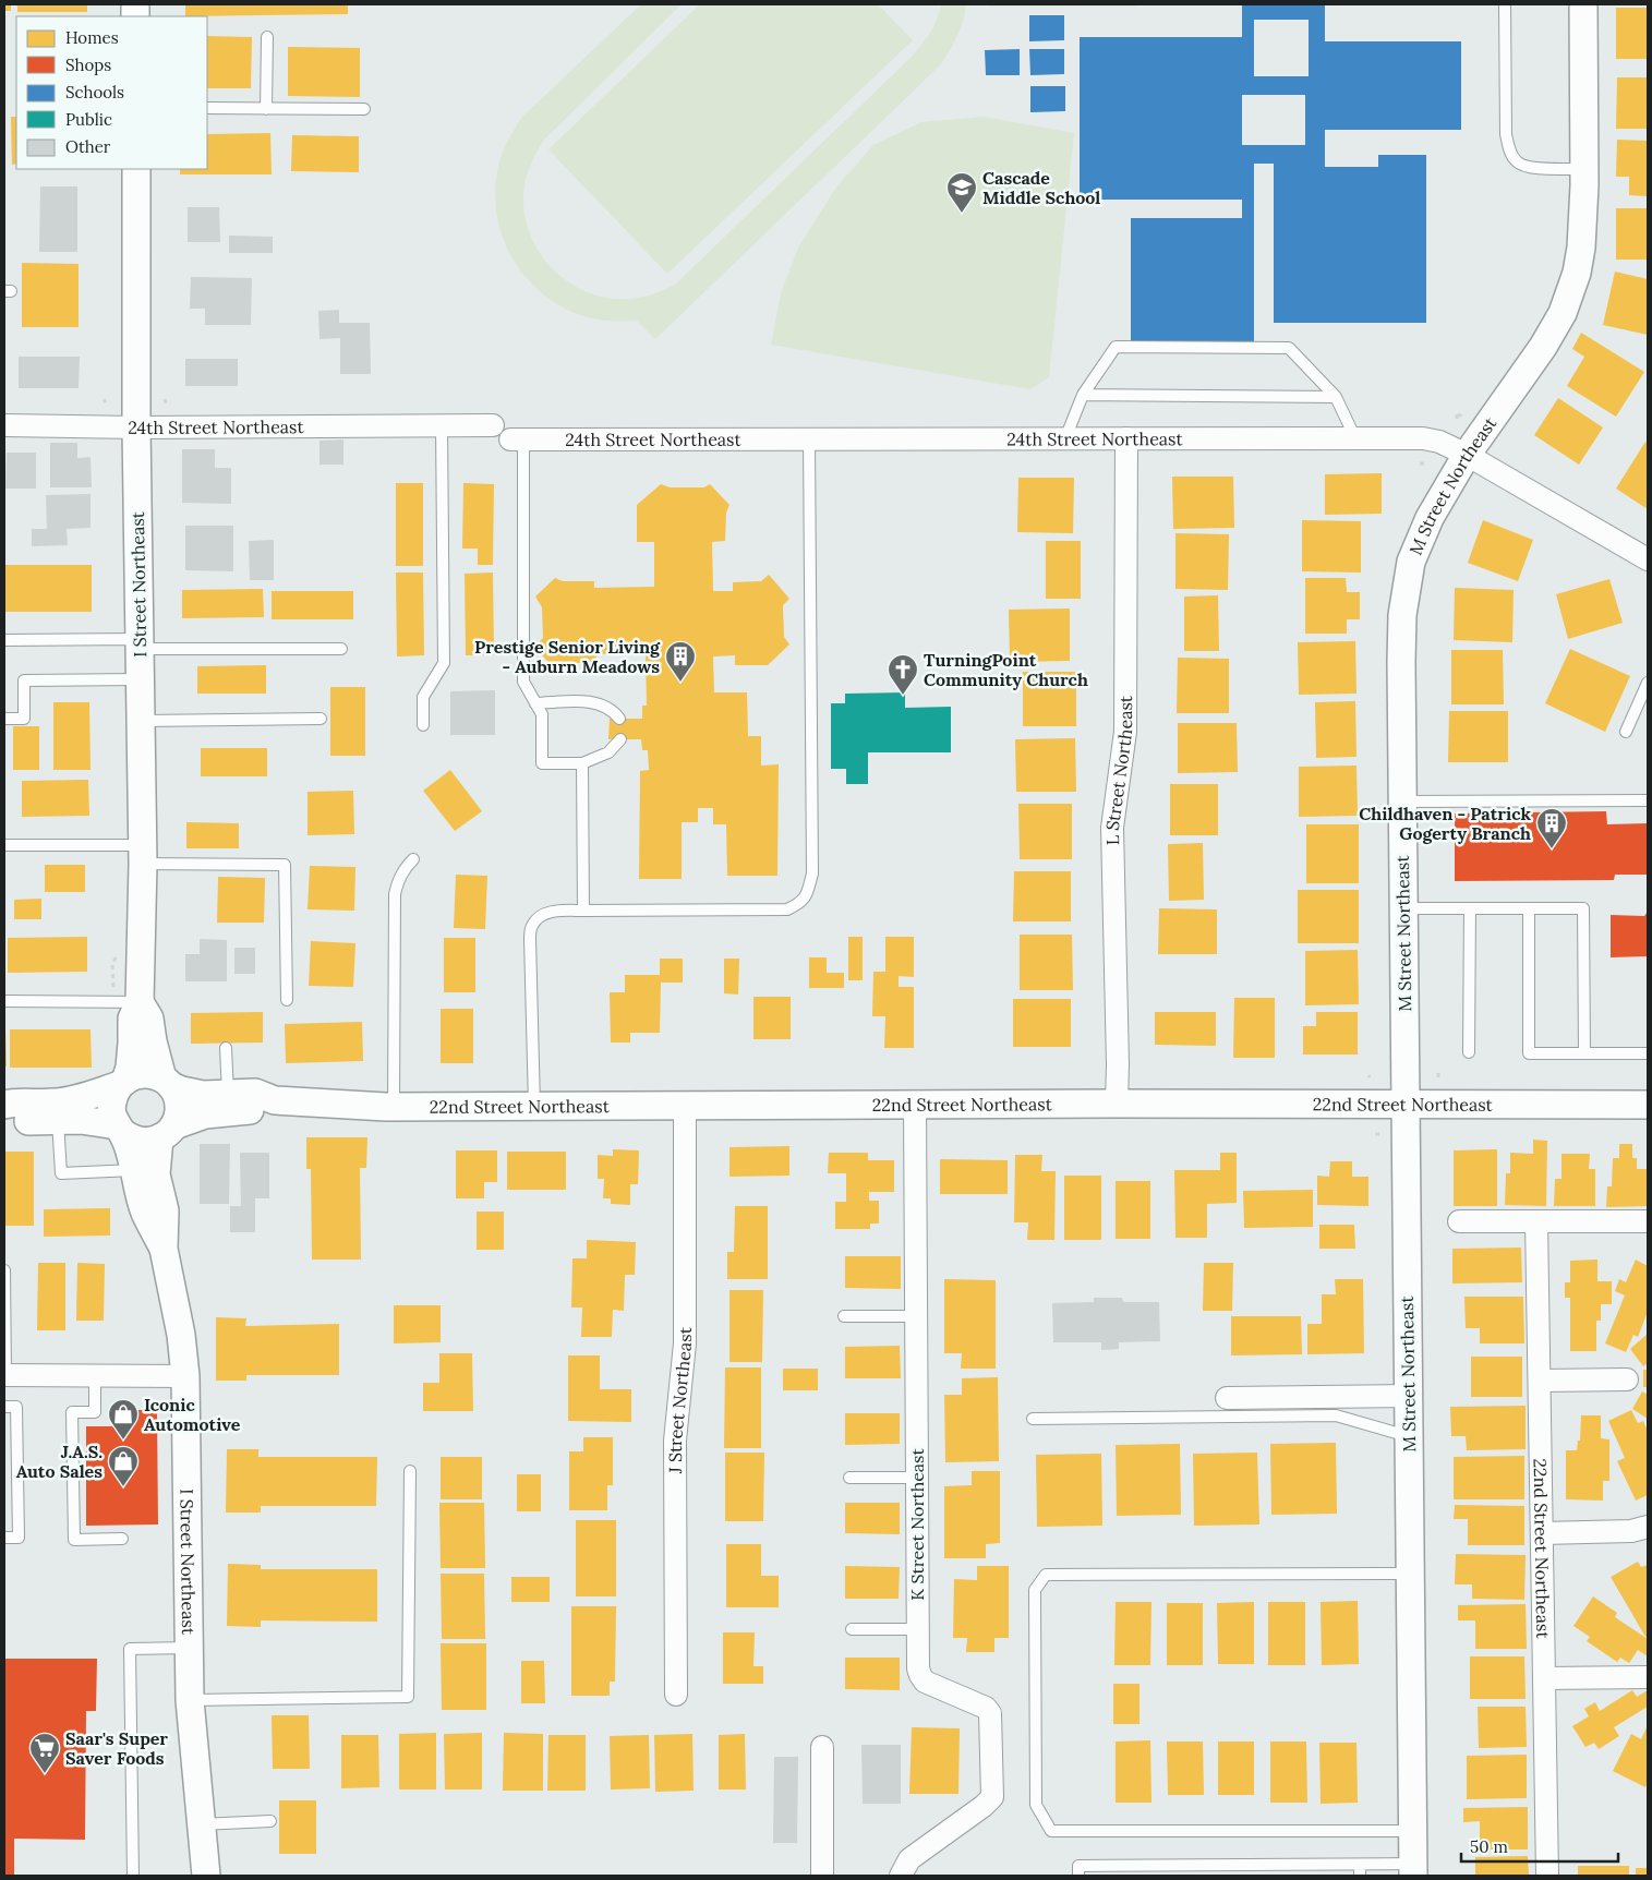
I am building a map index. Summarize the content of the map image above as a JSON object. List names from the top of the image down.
{
  "streets": {
    "street": [
      "24th Street Northeast",
      "M Street Northeast",
      "I Street Northeast",
      "L Street Northeast",
      "22nd Street Northeast",
      "J Street Northeast",
      "K Street Northeast"
    ]
  },
  "crossings": [
    ["24th Street Northeast", "M Street Northeast"],
    ["24th Street Northeast", "I Street Northeast"],
    ["24th Street Northeast", "L Street Northeast"],
    ["M Street Northeast", "22nd Street Northeast"],
    ["I Street Northeast", "22nd Street Northeast"],
    ["L Street Northeast", "22nd Street Northeast"],
    ["22nd Street Northeast", "J Street Northeast"],
    ["22nd Street Northeast", "K Street Northeast"]
  ],
  "places": {
    "school or university": ["Cascade Middle School"],
    "building": ["Prestige Senior Living - Auburn Meadows", "Childhaven - Patrick Gogerty Branch"],
    "church": ["TurningPoint Community Church"],
    "shop": ["Iconic Automotive", "J.A.S. Auto Sales"],
    "supermarket": ["Saar's Super Saver Foods"]
  },
  "legend": [
    "Homes",
    "Shops",
    "Schools",
    "Public",
    "Other"
  ],
  "scale_bar": "50 m"
}
